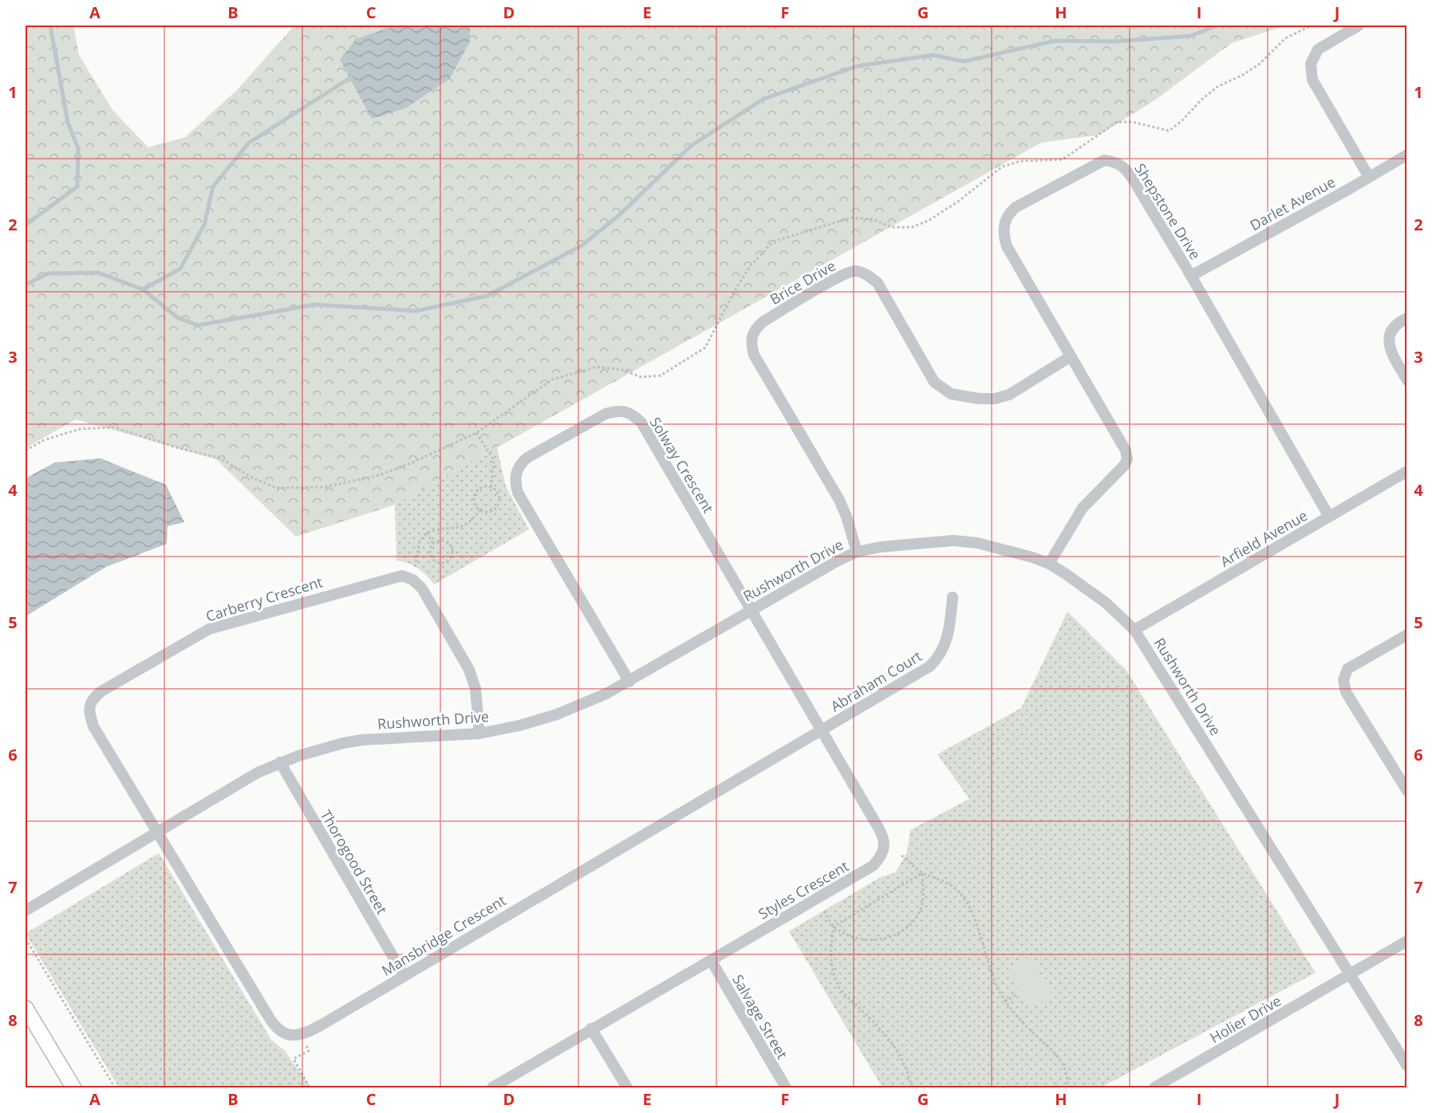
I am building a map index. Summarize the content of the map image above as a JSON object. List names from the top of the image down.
{
  "streets": {
    "street": [
      "Darlet Avenue",
      "Shepstone Drive",
      "Brice Drive",
      "Solway Crescent",
      "Arfield Avenue",
      "Rushworth Drive",
      "Carberry Crescent",
      "Abraham Court",
      "Thorogood Street",
      "Styles Crescent",
      "Mansbridge Crescent",
      "Salvage Street",
      "Holier Drive"
    ]
  },
  "crossings": [
    ["Darlet Avenue", "Shepstone Drive"],
    ["Shepstone Drive", "Brice Drive"],
    ["Shepstone Drive", "Arfield Avenue"],
    ["Shepstone Drive", "Rushworth Drive"],
    ["Brice Drive", "Rushworth Drive"],
    ["Solway Crescent", "Rushworth Drive"],
    ["Solway Crescent", "Styles Crescent"],
    ["Arfield Avenue", "Rushworth Drive"],
    ["Rushworth Drive", "Carberry Crescent"],
    ["Rushworth Drive", "Thorogood Street"],
    ["Rushworth Drive", "Styles Crescent"],
    ["Rushworth Drive", "Mansbridge Crescent"],
    ["Rushworth Drive", "Holier Drive"],
    ["Carberry Crescent", "Mansbridge Crescent"],
    ["Abraham Court", "Styles Crescent"],
    ["Abraham Court", "Mansbridge Crescent"],
    ["Thorogood Street", "Mansbridge Crescent"],
    ["Styles Crescent", "Mansbridge Crescent"],
    ["Styles Crescent", "Salvage Street"]
  ],
  "grid": {
    "columns": [
      "A",
      "B",
      "C",
      "D",
      "E",
      "F",
      "G",
      "H",
      "I",
      "J"
    ],
    "rows": [
      "1",
      "2",
      "3",
      "4",
      "5",
      "6",
      "7",
      "8"
    ]
  }
}
